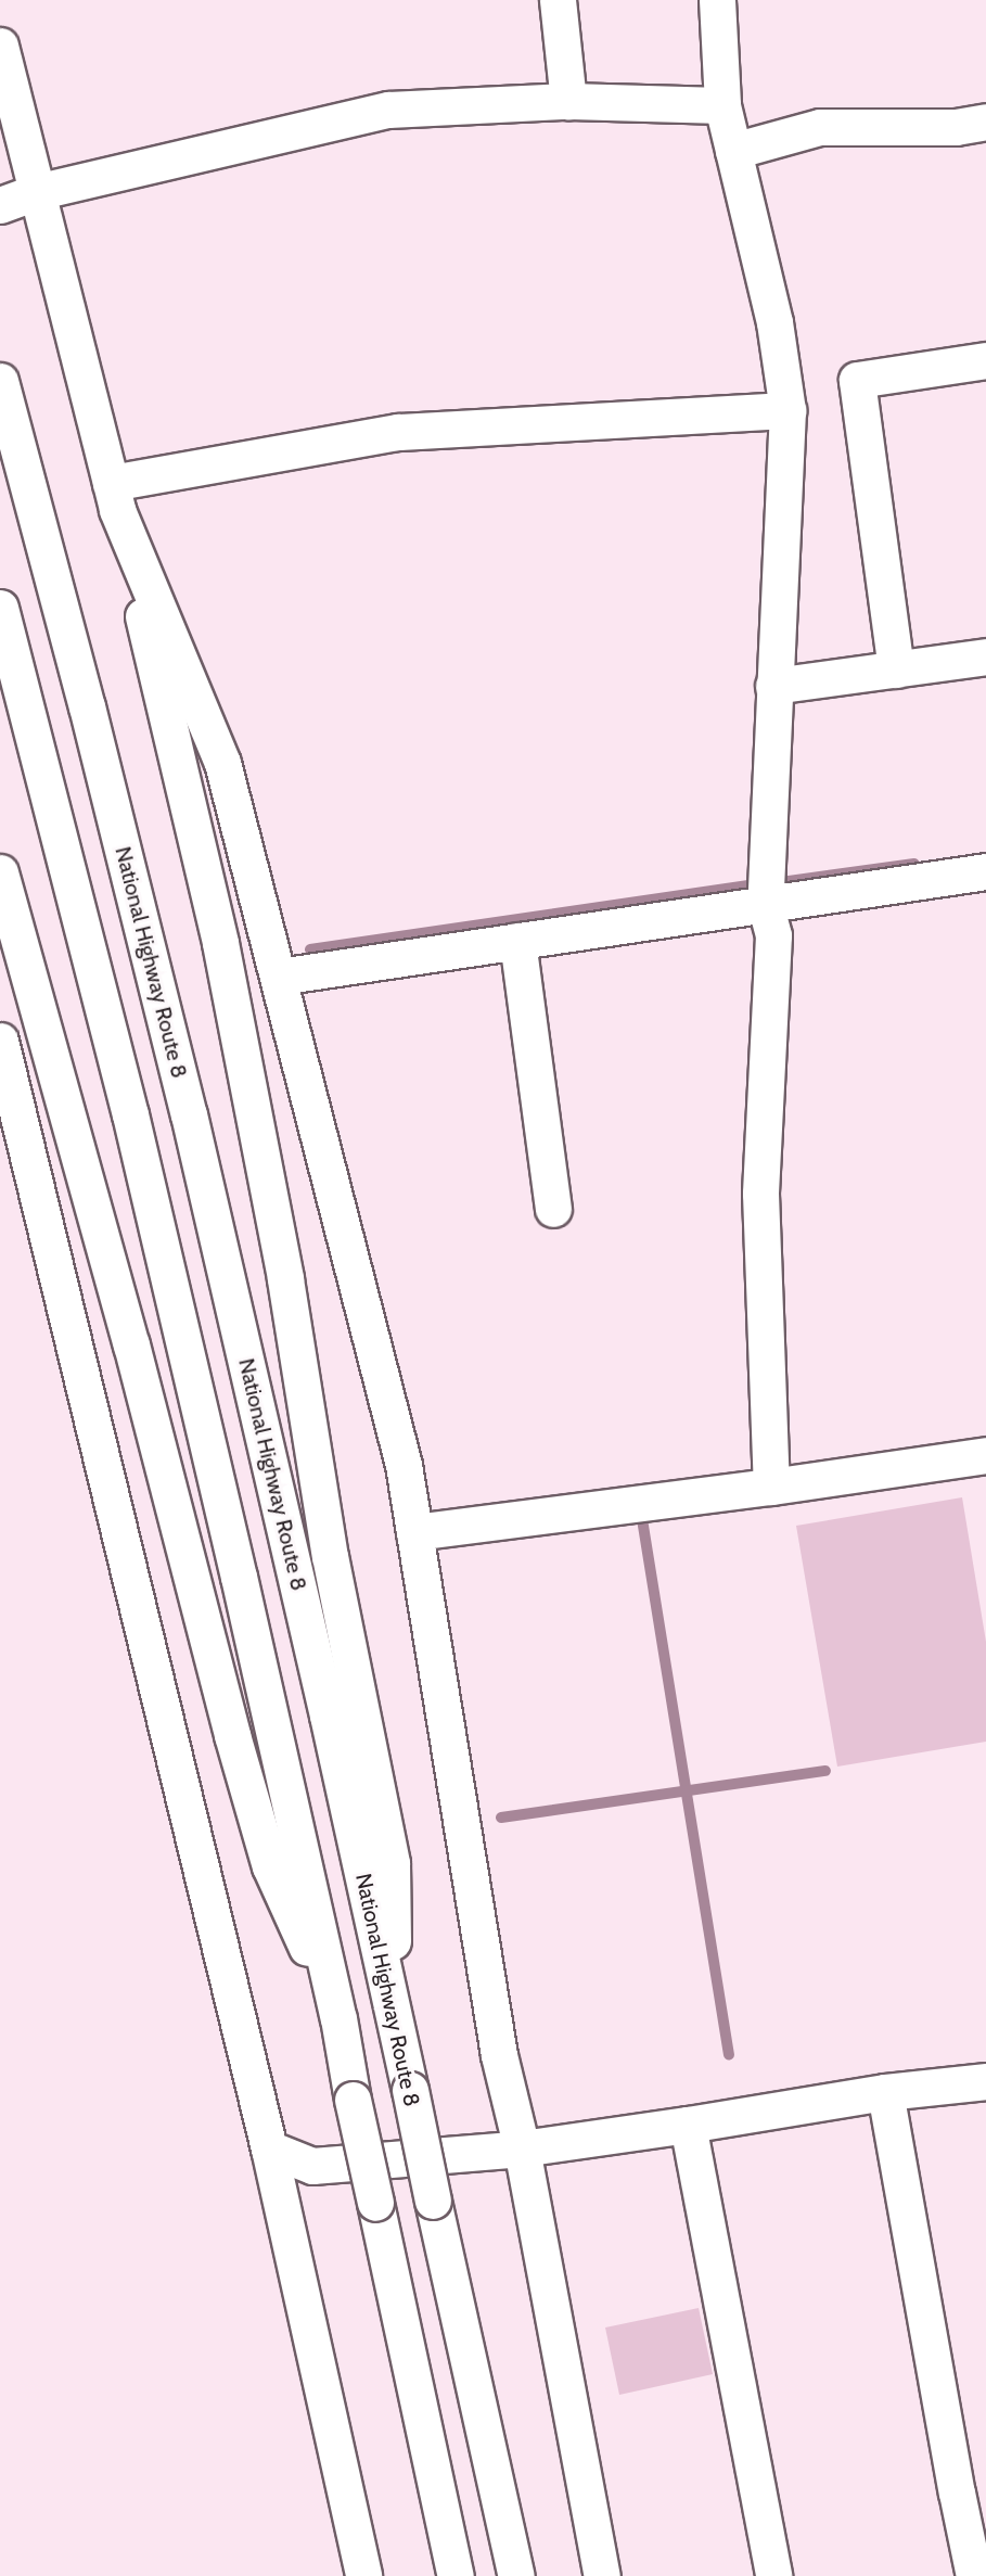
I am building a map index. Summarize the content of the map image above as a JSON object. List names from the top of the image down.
{
  "streets": {
    "main road": ["National Highway Route 8"]
  }
}
